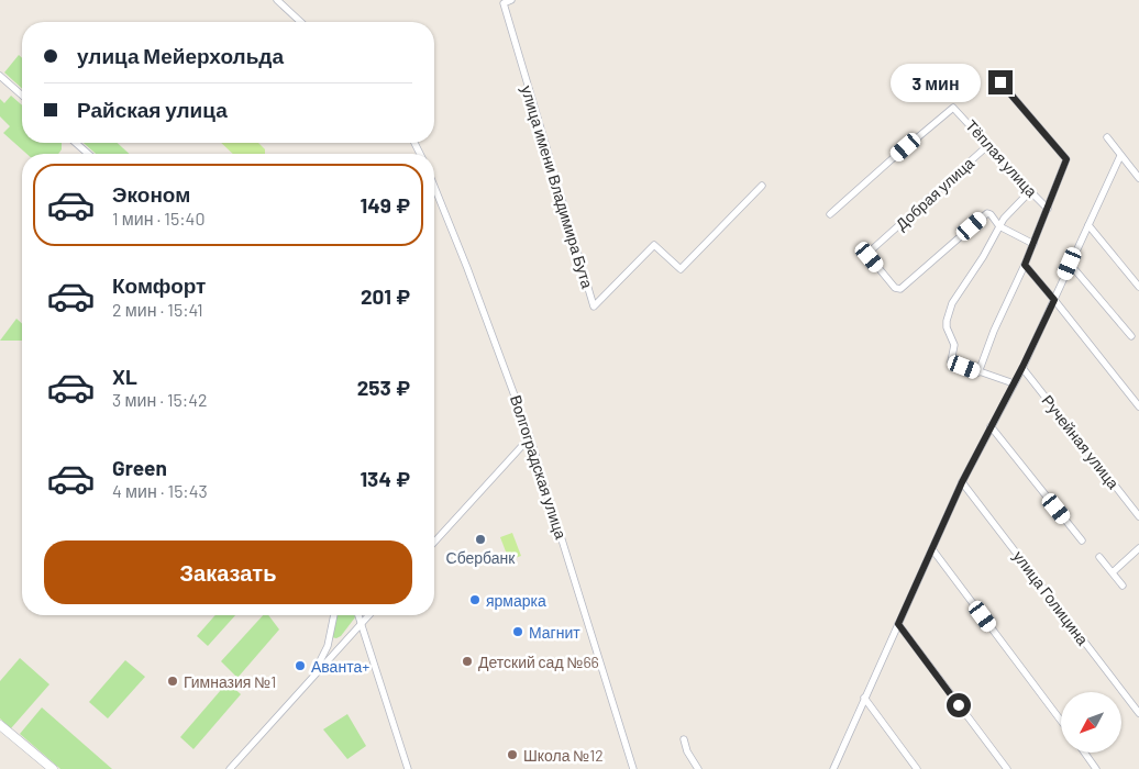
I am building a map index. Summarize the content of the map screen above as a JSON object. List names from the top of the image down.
{
  "streets": {
    "street": [
      "Тёплая улица",
      "улица имени Владимира Бута",
      "Добрая улица",
      "Ручейная улица",
      "Волгоградская улица",
      "улица Голицина"
    ]
  },
  "crossings": [
    ["Тёплая улица", "Добрая улица"]
  ],
  "places": [
    "Сбербанк",
    "ярмарка",
    "Магнит",
    "Детский сад №66",
    "Аванта+",
    "Гимназия №1",
    "Школа №12"
  ],
  "north": "bottom left",
  "page": {
    "banner": ["улица Мейерхольда", "Райская улица"],
    "bubble": "3 мин",
    "list": [
      {
        "name": "Эконом",
        "note": "1 мин · 15:40",
        "value": "149 ₽"
      },
      {
        "name": "Комфорт",
        "note": "2 мин · 15:41",
        "value": "201 ₽"
      },
      {
        "name": "XL",
        "note": "3 мин · 15:42",
        "value": "253 ₽"
      },
      {
        "name": "Green",
        "note": "4 мин · 15:43",
        "value": "134 ₽"
      }
    ],
    "buttons": "Заказать"
  }
}
